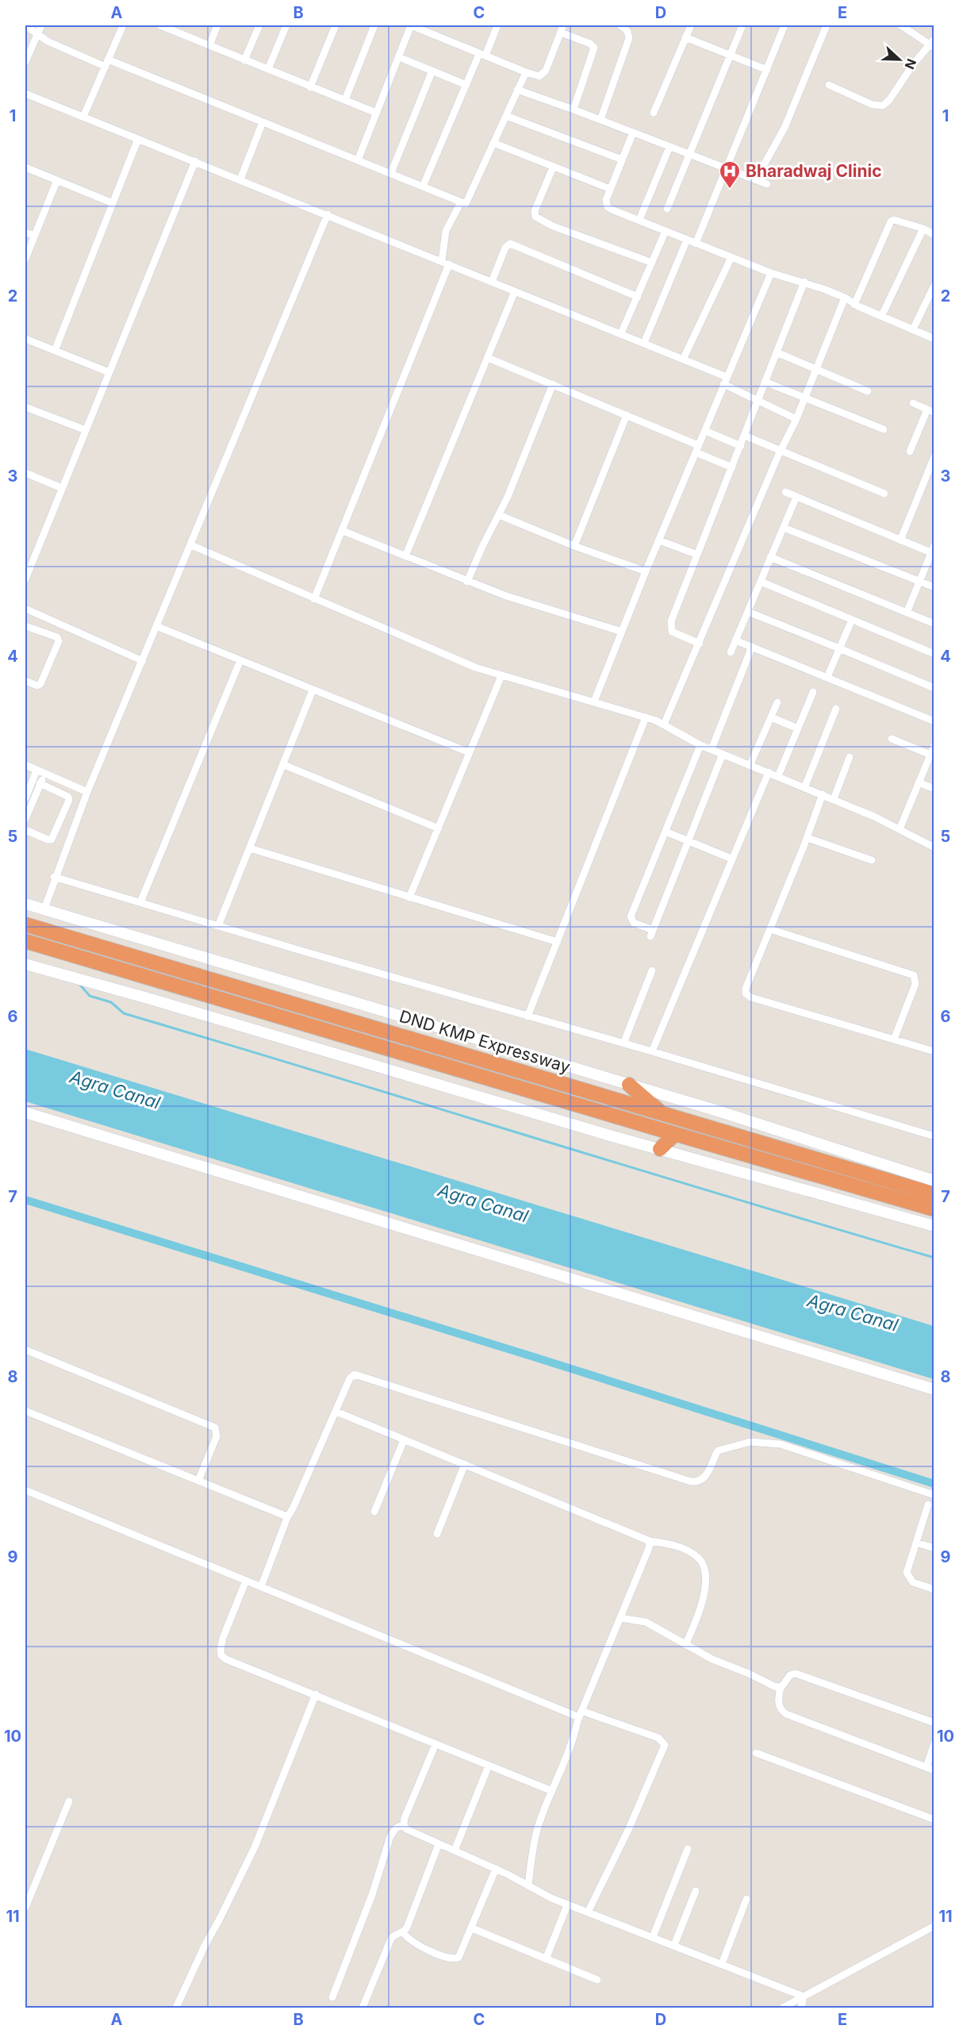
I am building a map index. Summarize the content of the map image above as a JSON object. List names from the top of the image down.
{
  "streets": {
    "highway": ["DND KMP Expressway"]
  },
  "water": ["Agra Canal"],
  "places": {
    "hospital": ["Bharadwaj Clinic"]
  },
  "north": "right",
  "grid": {
    "columns": [
      "A",
      "B",
      "C",
      "D",
      "E"
    ],
    "rows": [
      "1",
      "2",
      "3",
      "4",
      "5",
      "6",
      "7",
      "8",
      "9",
      "10",
      "11"
    ]
  }
}
